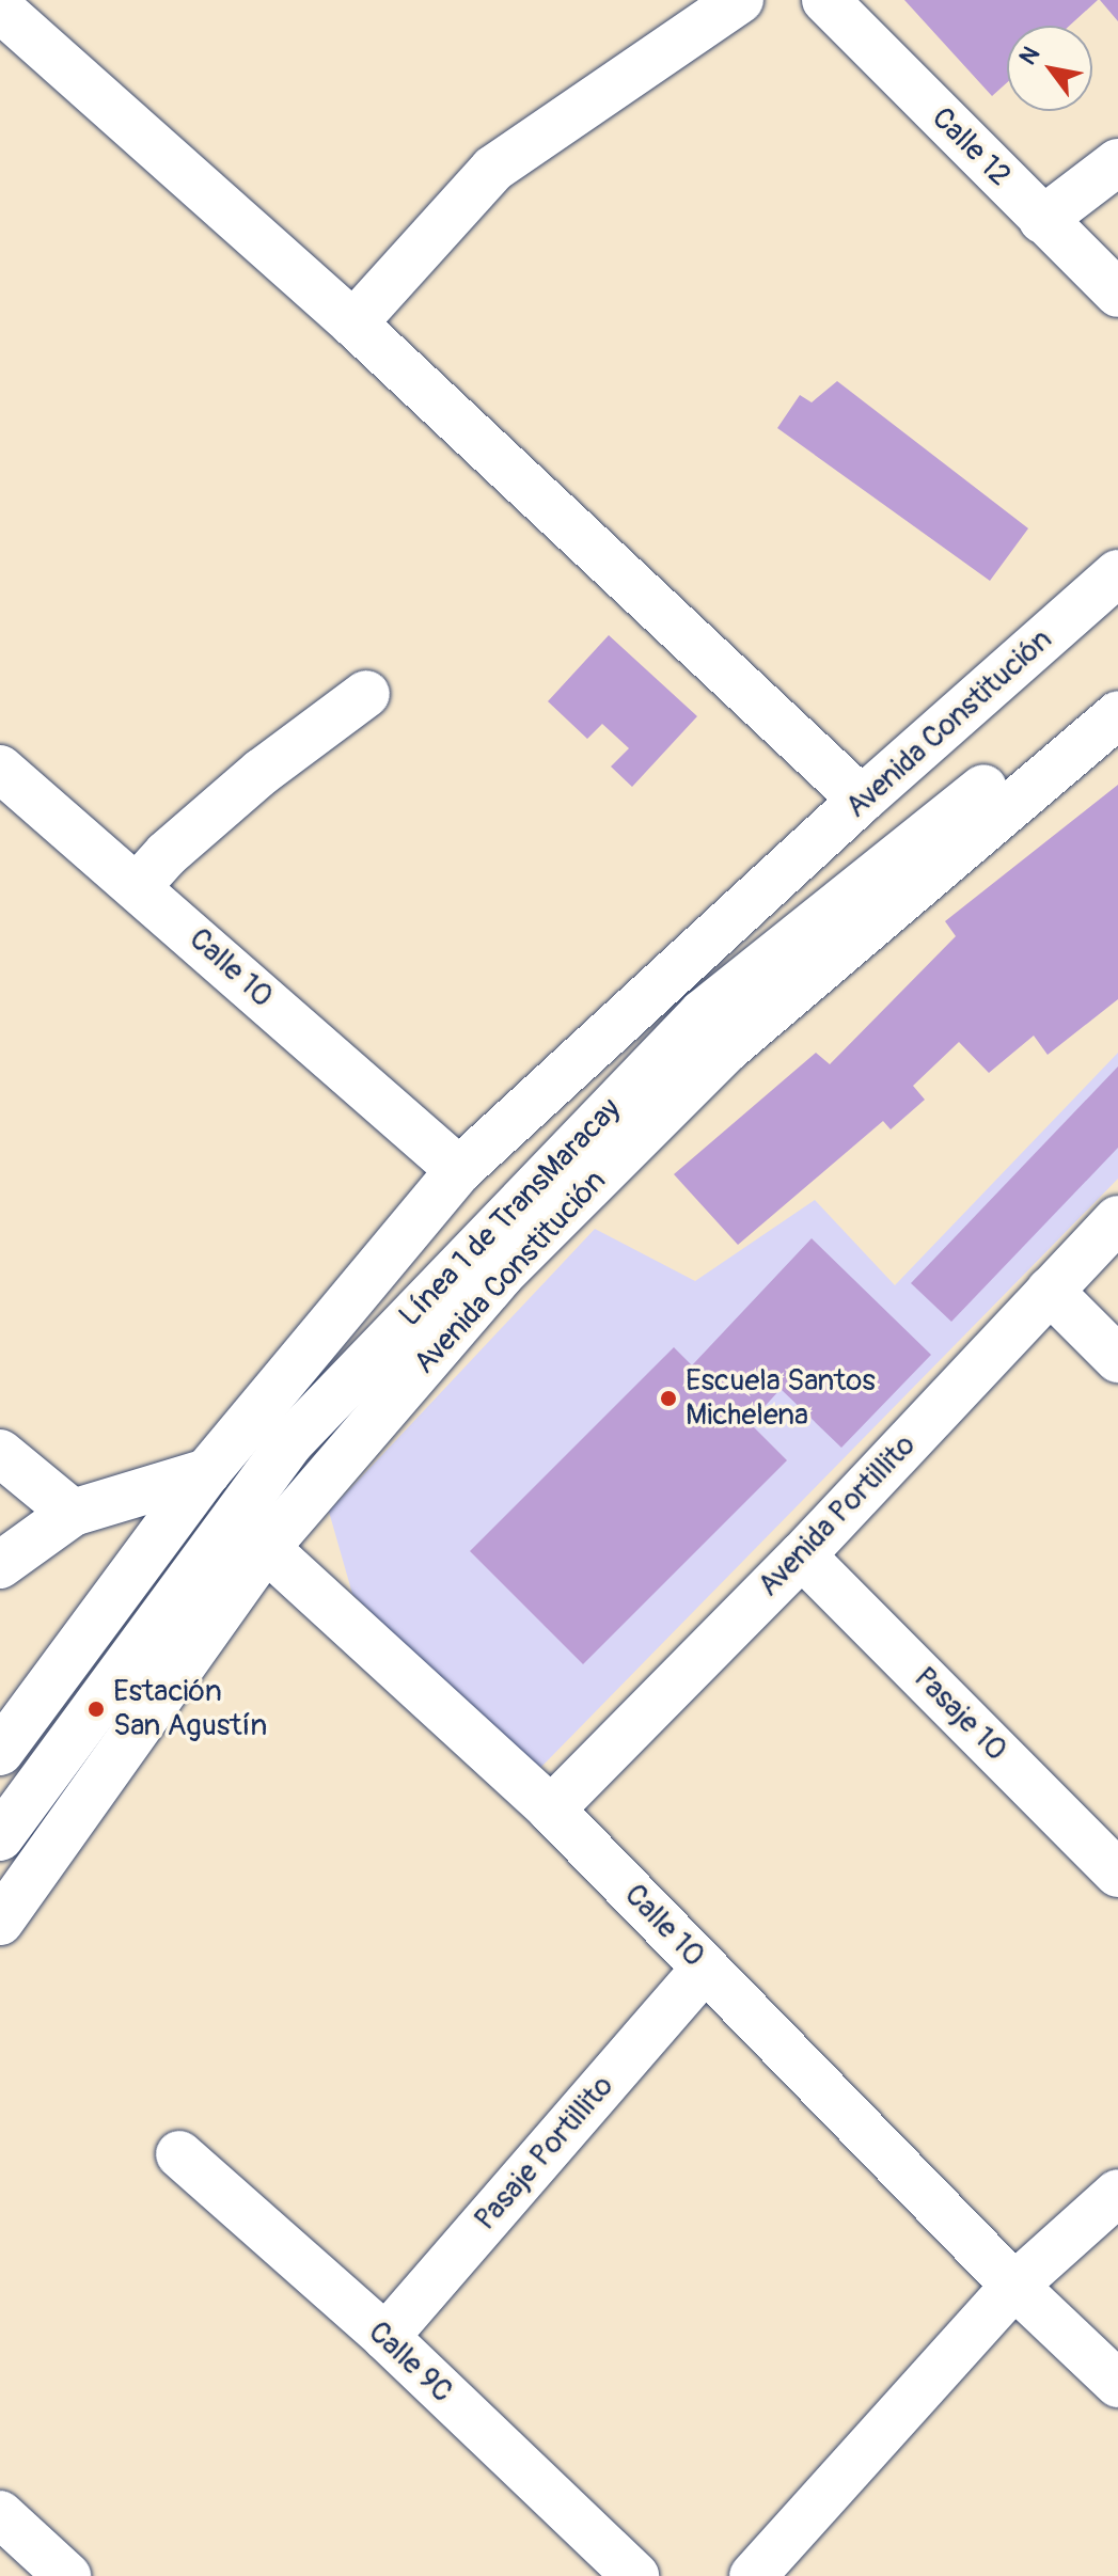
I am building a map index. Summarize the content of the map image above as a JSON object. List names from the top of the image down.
{
  "streets": {
    "street": [
      "Calle 12",
      "Avenida Constitución",
      "Calle 10",
      "Línea 1 de TransMaracay",
      "Avenida Portillito",
      "Pasaje 10",
      "Pasaje Portillito",
      "Calle 9C"
    ]
  },
  "crossings": [
    ["Avenida Constitución", "Calle 10"],
    ["Avenida Constitución", "Línea 1 de TransMaracay"],
    ["Calle 10", "Línea 1 de TransMaracay"],
    ["Calle 10", "Avenida Portillito"],
    ["Calle 10", "Pasaje Portillito"],
    ["Avenida Portillito", "Pasaje 10"],
    ["Pasaje Portillito", "Calle 9C"]
  ],
  "places": ["Escuela Santos Michelena", "Estación San Agustín"],
  "north": "top left"
}
